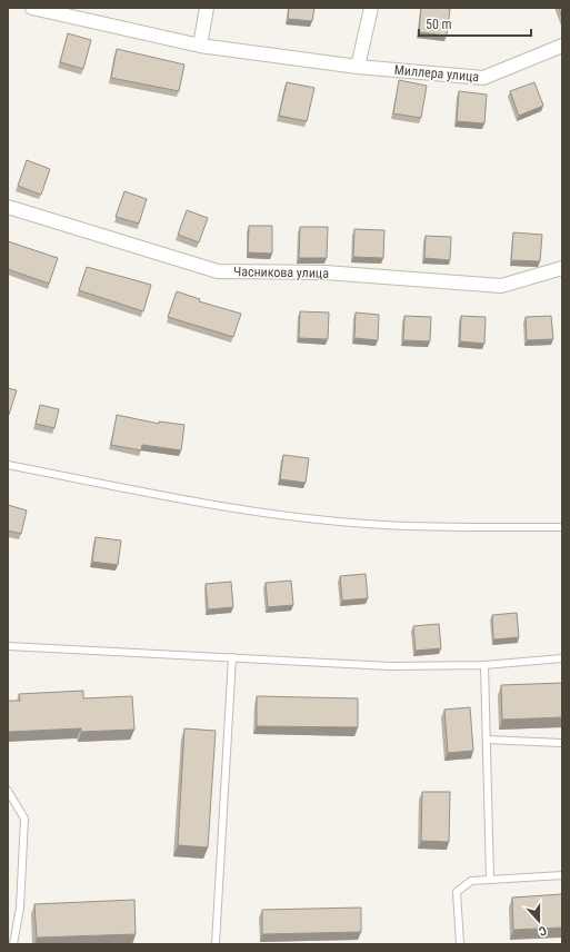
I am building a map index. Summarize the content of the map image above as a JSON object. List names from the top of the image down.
{
  "streets": {
    "street": ["Миллера улица", "Часникова улица"]
  },
  "scale_bar": "50 m",
  "north": "bottom"
}
